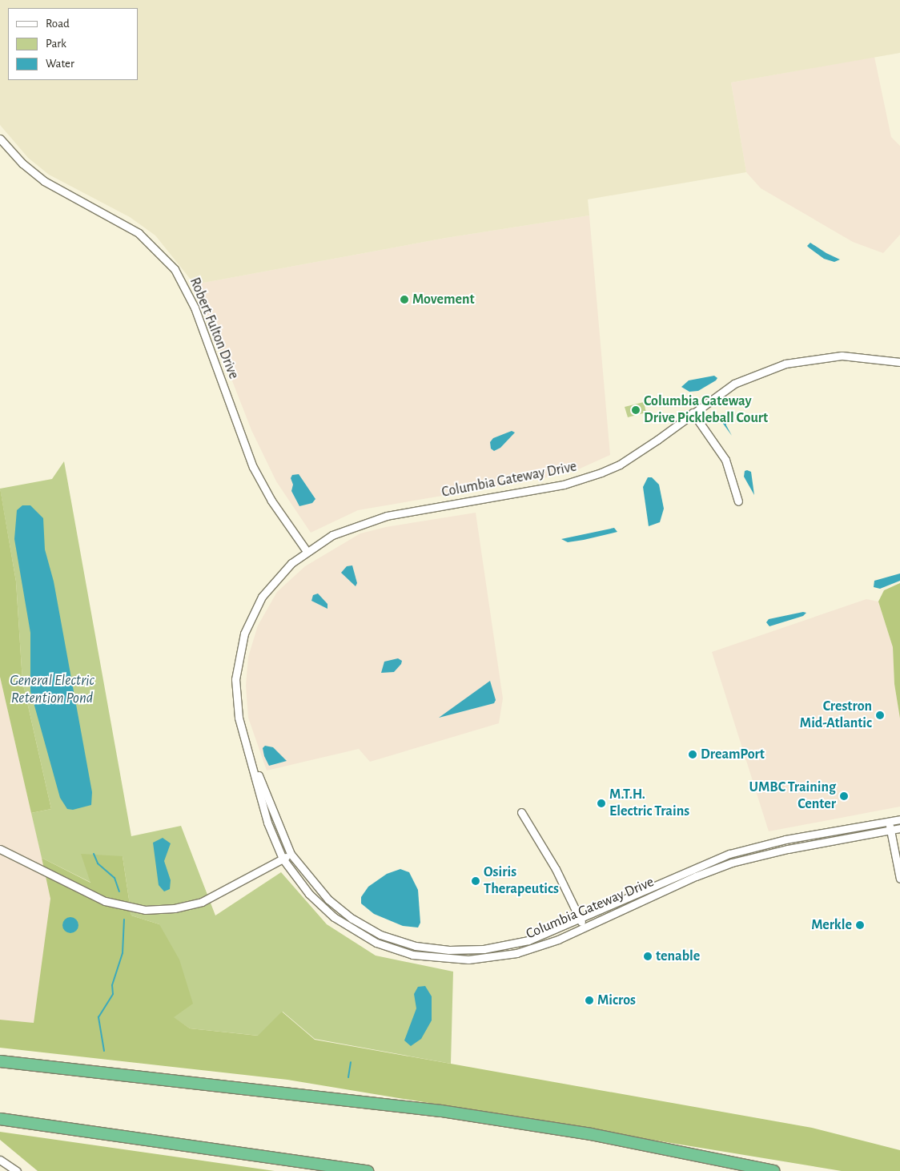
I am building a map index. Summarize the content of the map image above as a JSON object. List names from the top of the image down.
{
  "streets": {
    "street": ["Robert Fulton Drive", "Columbia Gateway Drive"]
  },
  "crossings": [
    ["Robert Fulton Drive", "Columbia Gateway Drive"]
  ],
  "water": ["General Electric Retention Pond"],
  "places": [
    "Movement",
    "Columbia Gateway Drive Pickleball Court",
    "Crestron Mid-Atlantic",
    "DreamPort",
    "UMBC Training Center",
    "M.T.H. Electric Trains",
    "Osiris Therapeutics",
    "Merkle",
    "tenable",
    "Micros"
  ],
  "legend": ["Road", "Park", "Water"]
}
